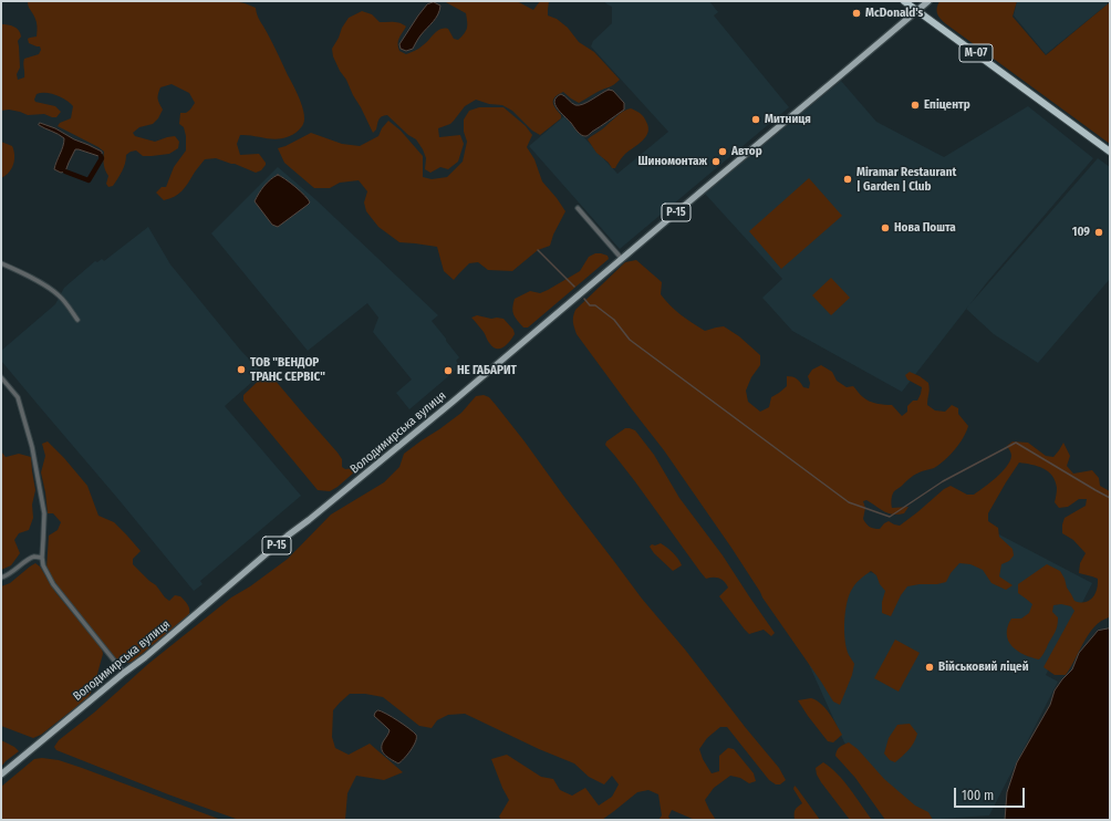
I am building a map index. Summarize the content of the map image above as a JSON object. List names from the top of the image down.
{
  "streets": {
    "highway": ["М-07"],
    "main road": ["Р-15", "Володимирська вулиця"]
  },
  "crossings": [
    ["М-07", "Володимирська вулиця"]
  ],
  "places": [
    "McDonald's",
    "Епіцентр",
    "Митниця",
    "Автор",
    "Шиномонтаж",
    "Miramar Restaurant | Garden | Club",
    "Нова Пошта",
    "109",
    "ТОВ \"ВЕНДОР ТРАНС СЕРВІС\"",
    "НЕ ГАБАРИТ",
    "Військовий ліцей"
  ],
  "scale_bar": "100 m"
}
